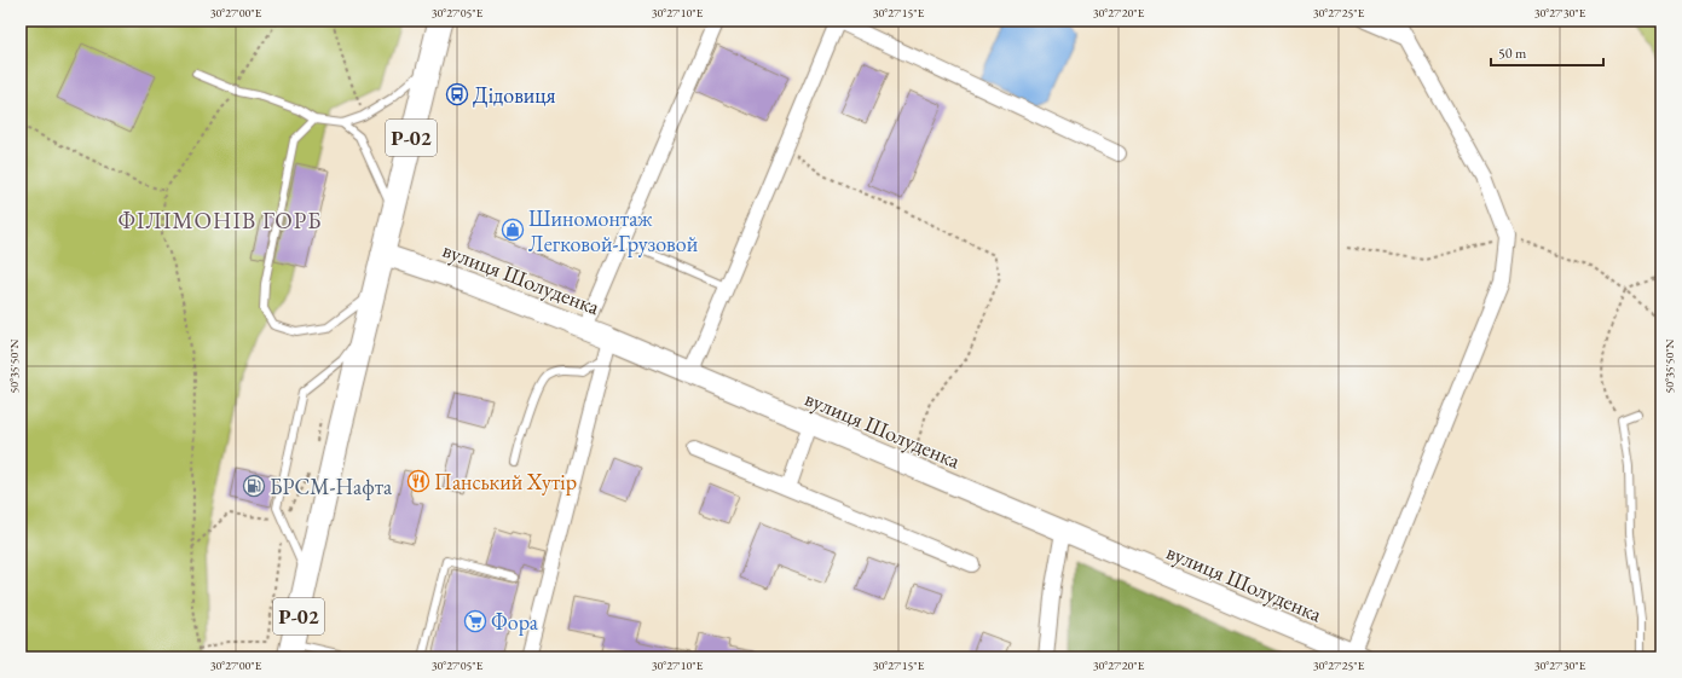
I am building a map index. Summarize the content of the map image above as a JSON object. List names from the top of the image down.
{
  "streets": {
    "main road": ["Р-02", "вулиця Шолуденка"]
  },
  "crossings": [
    ["Р-02", "вулиця Шолуденка"]
  ],
  "districts": ["ФІЛІМОНІВ ГОРБ"],
  "places": {
    "bus stop": ["Дідовиця"],
    "shop": ["Шиномонтаж Легковой-Грузовой"],
    "restaurant": ["Панський Хутір"],
    "fuel station": ["БРСМ-Нафта"],
    "supermarket": ["Фора"]
  },
  "scale_bar": "50 m",
  "coordinates": [
    "30°27'00\"E",
    "30°27'05\"E",
    "30°27'10\"E",
    "30°27'15\"E",
    "30°27'20\"E",
    "30°27'25\"E",
    "30°27'30\"E",
    "50°35'50\"N"
  ]
}
